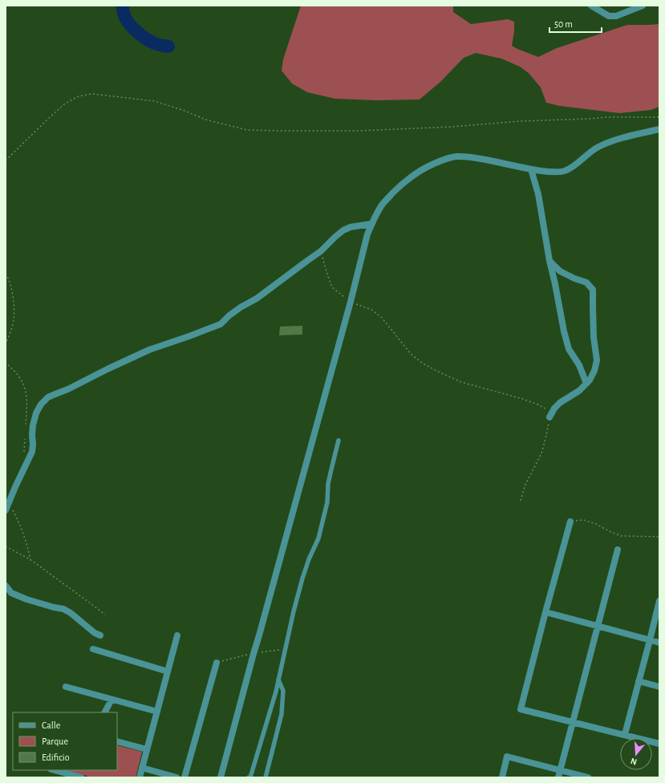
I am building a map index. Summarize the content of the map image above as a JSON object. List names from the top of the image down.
{
  "legend": ["Calle", "Parque", "Edificio"],
  "scale_bar": "50 m",
  "north": "bottom"
}
